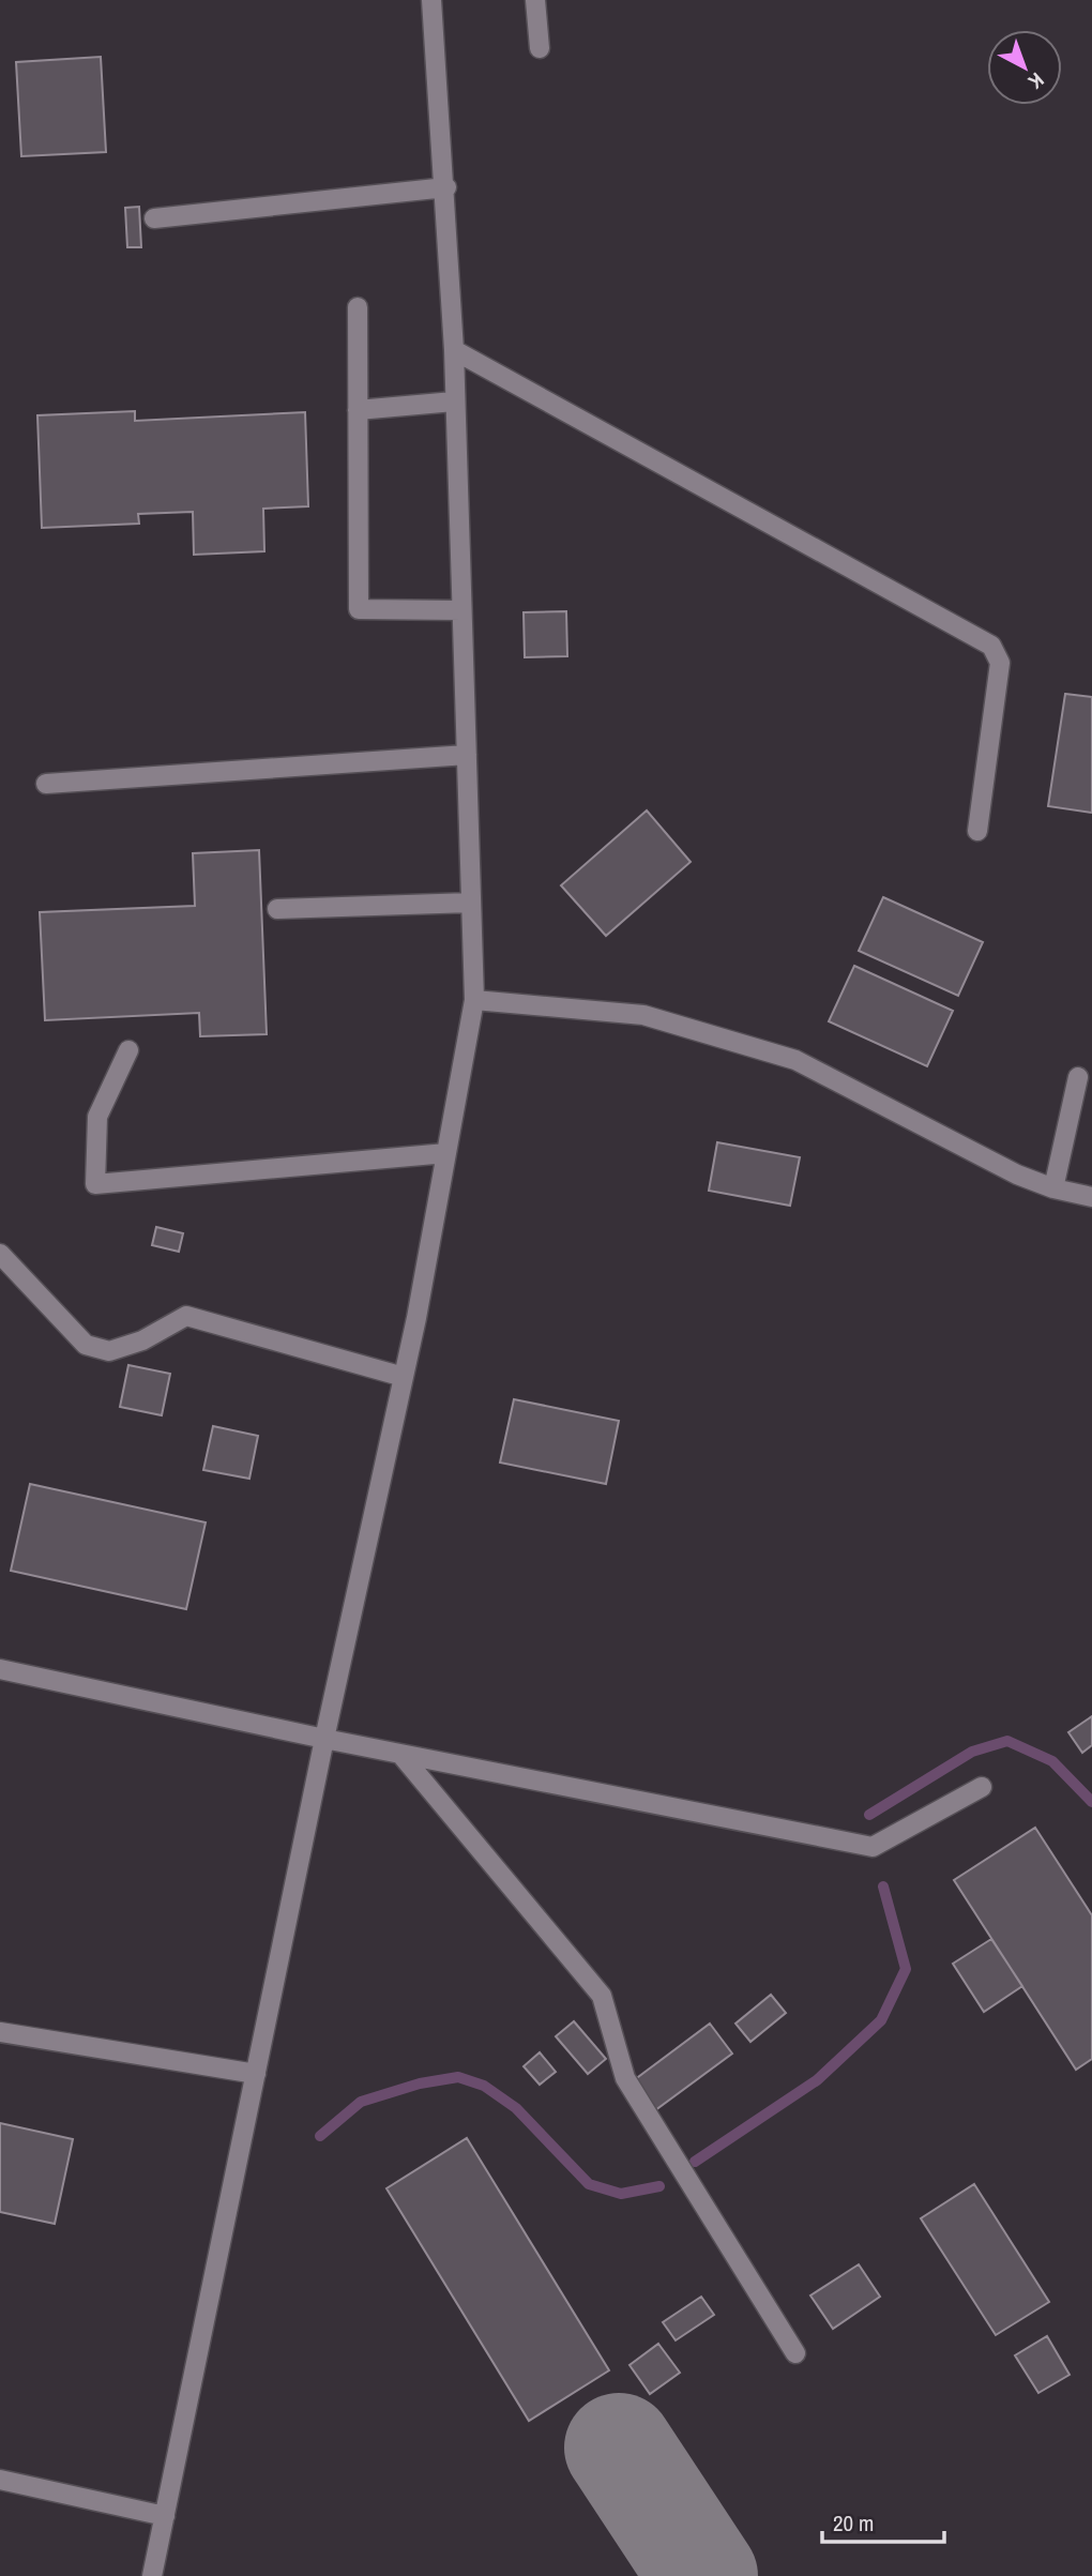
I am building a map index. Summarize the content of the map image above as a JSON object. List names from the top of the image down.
{
  "scale_bar": "20 m",
  "north": "bottom right"
}
